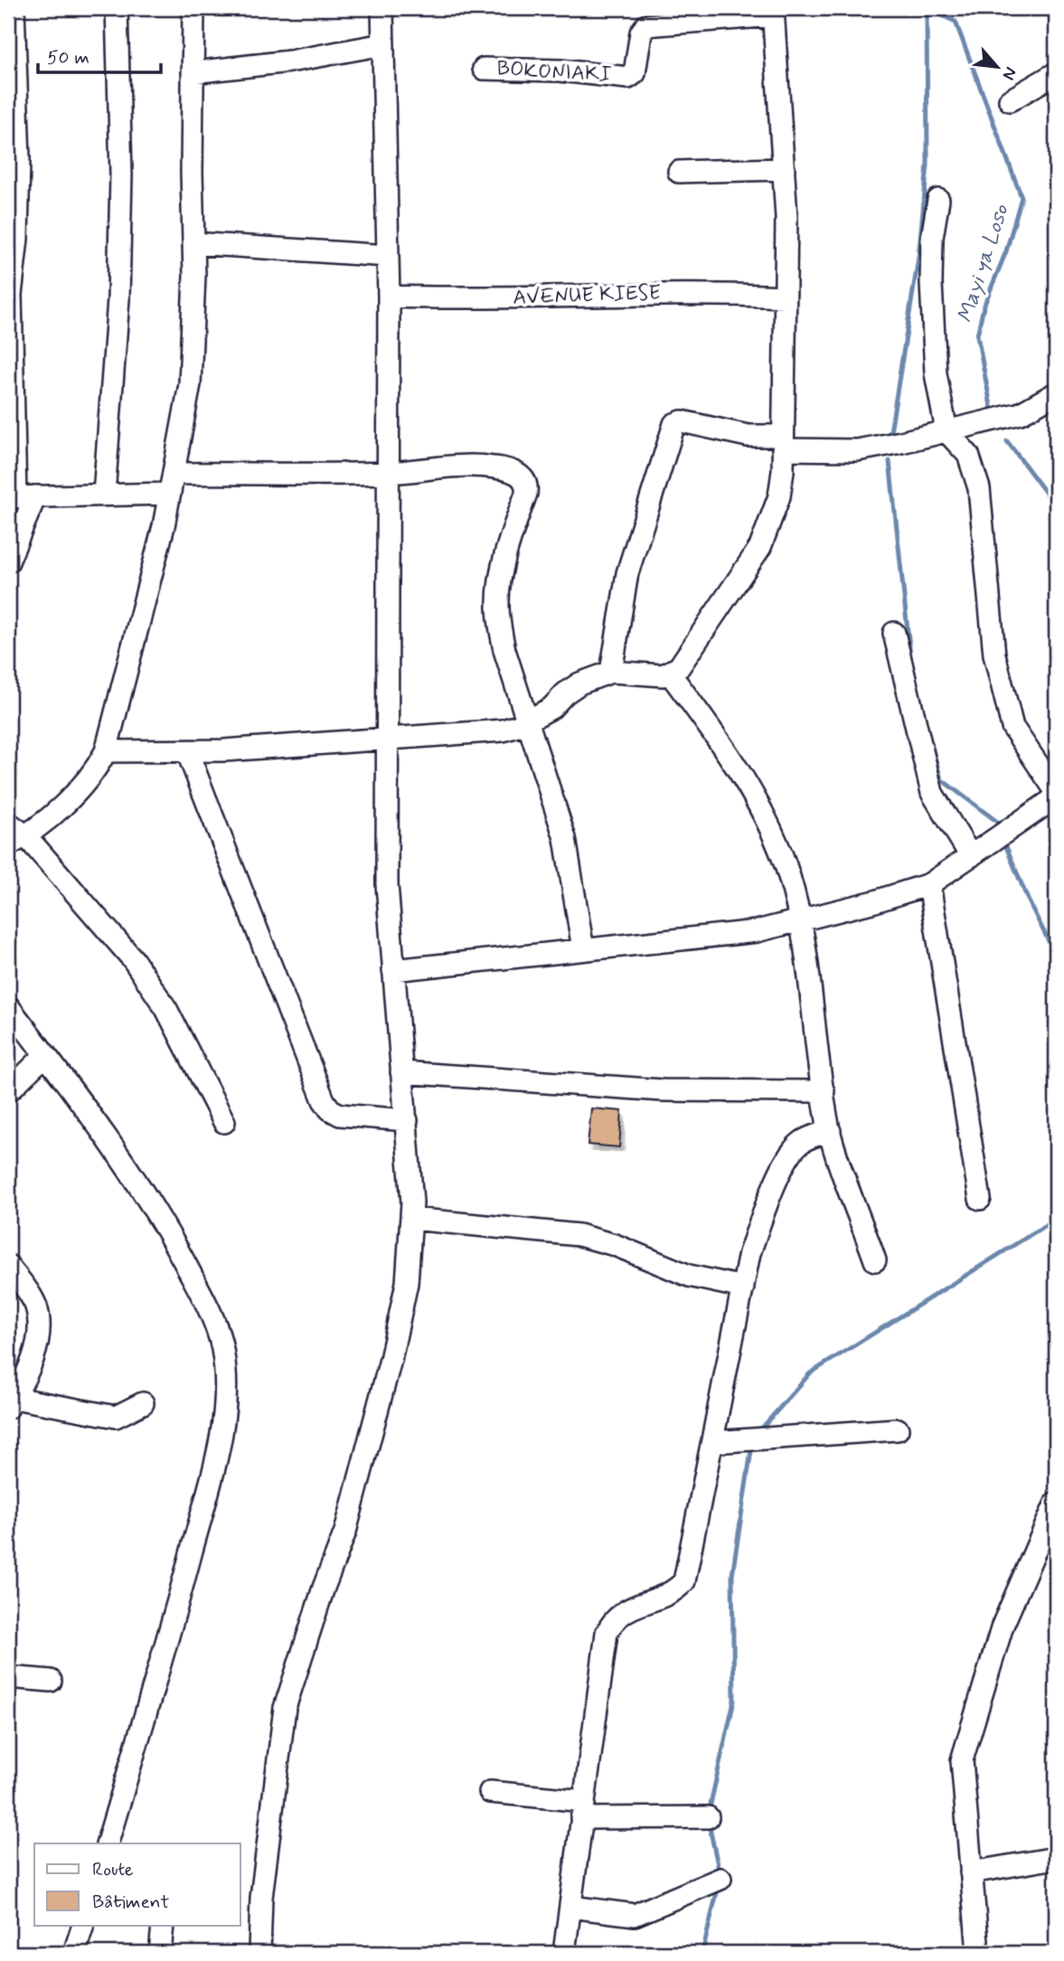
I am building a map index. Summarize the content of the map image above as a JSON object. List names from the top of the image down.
{
  "streets": {
    "street": ["BOKONIAKI", "AVENUE KIESE"]
  },
  "water": ["Mayi ya Loso"],
  "legend": ["Route", "Bâtiment"],
  "scale_bar": "50 m",
  "north": "bottom right"
}
